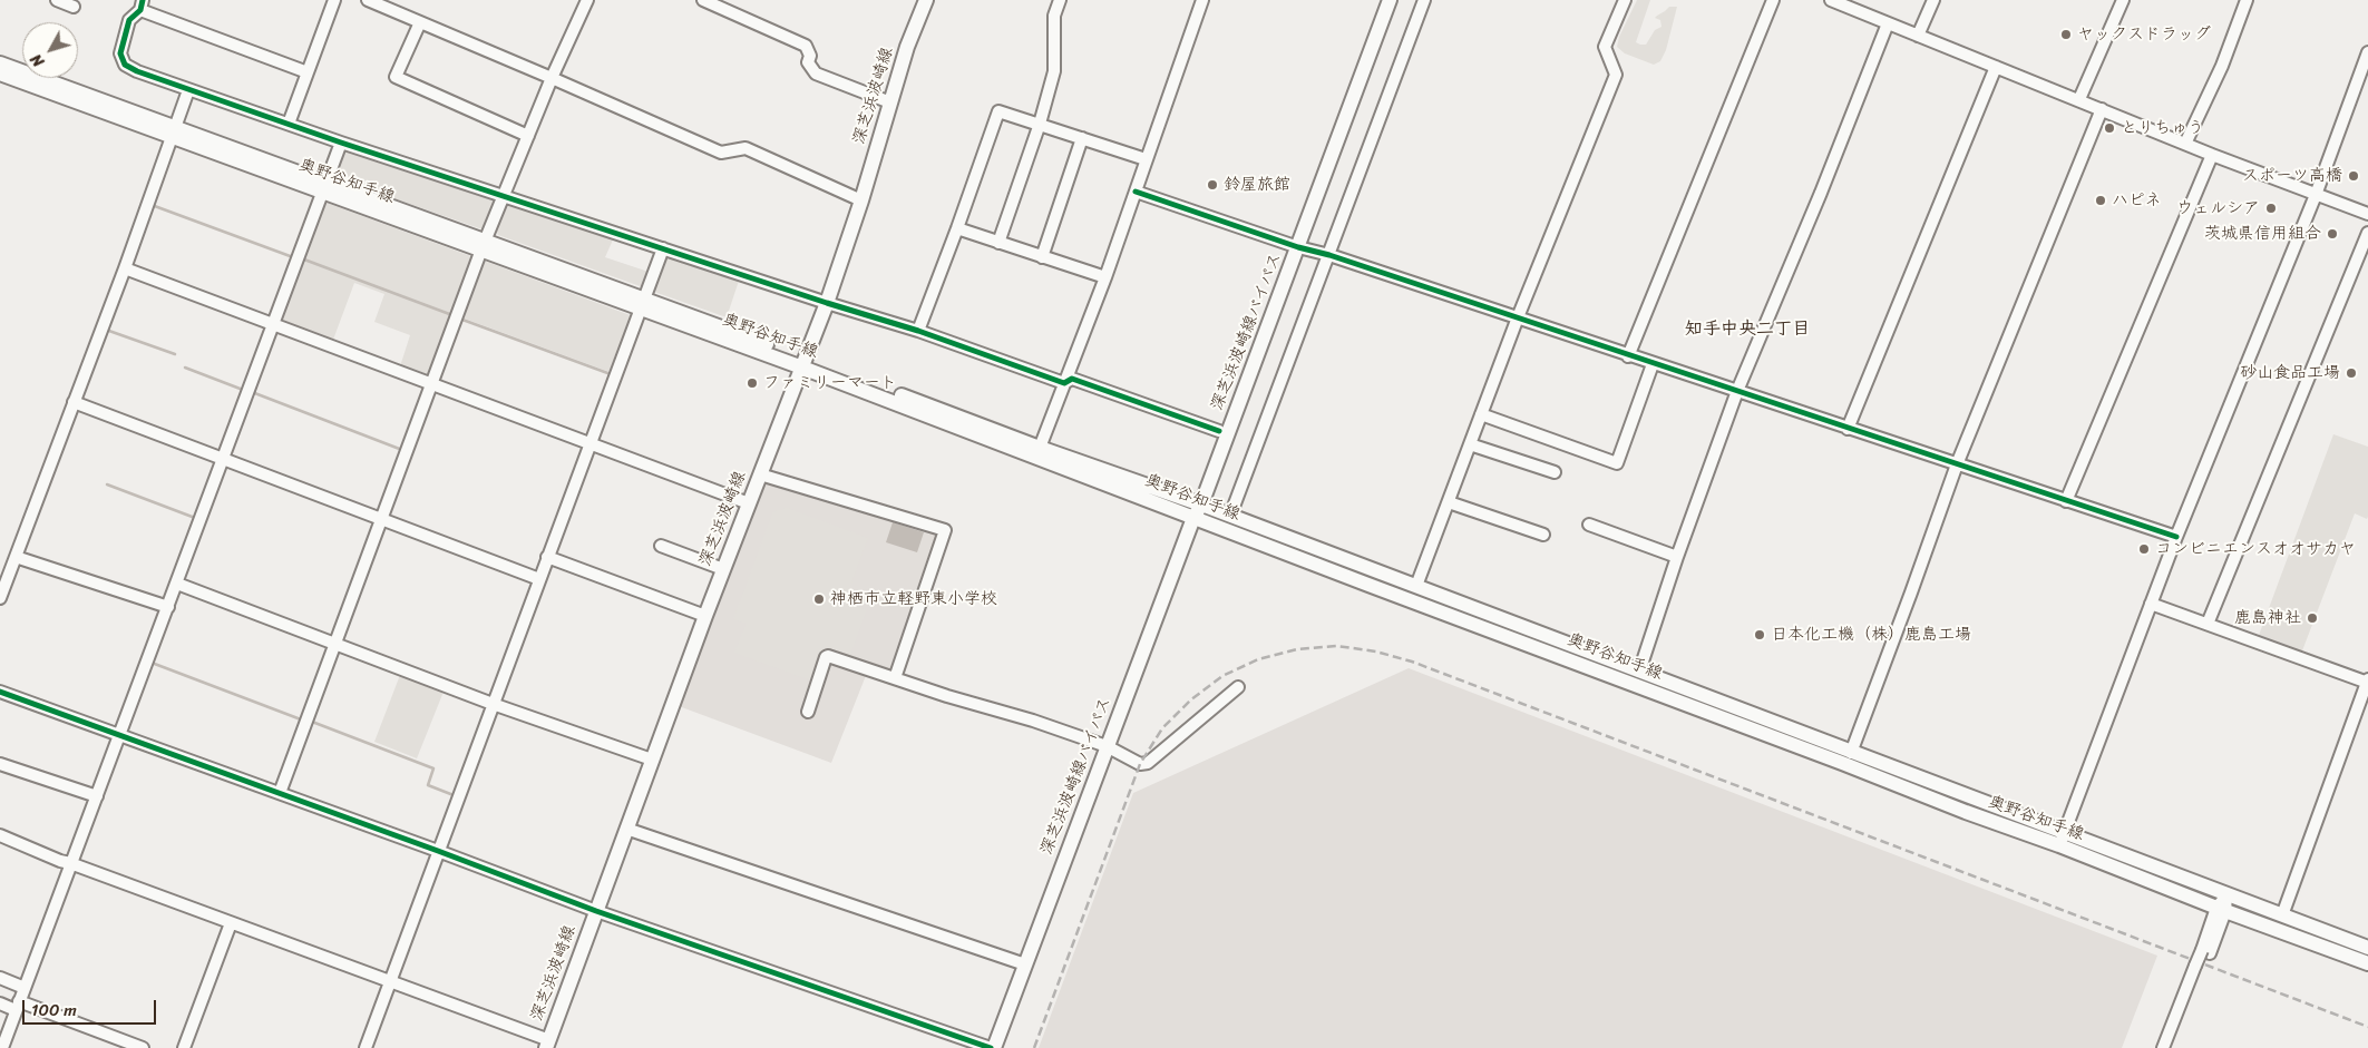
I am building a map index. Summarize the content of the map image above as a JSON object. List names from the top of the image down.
{
  "streets": {
    "main road": ["深芝浜波崎線", "奥野谷知手線", "深芝浜波崎線バイパス"]
  },
  "crossings": [
    ["深芝浜波崎線", "奥野谷知手線"],
    ["奥野谷知手線", "深芝浜波崎線バイパス"]
  ],
  "districts": ["知手中央二丁目"],
  "places": [
    "ヤックスドラッグ",
    "とりちゅう",
    "スポーツ高橋",
    "鈴屋旅館",
    "ハピネ",
    "ウェルシア",
    "茨城県信用組合",
    "砂山食品工場",
    "ファミリーマート",
    "コンビニエンスオオサカヤ",
    "神栖市立軽野東小学校",
    "鹿島神社",
    "日本化工機（株）鹿島工場"
  ],
  "scale_bar": "100 m",
  "north": "bottom left"
}
